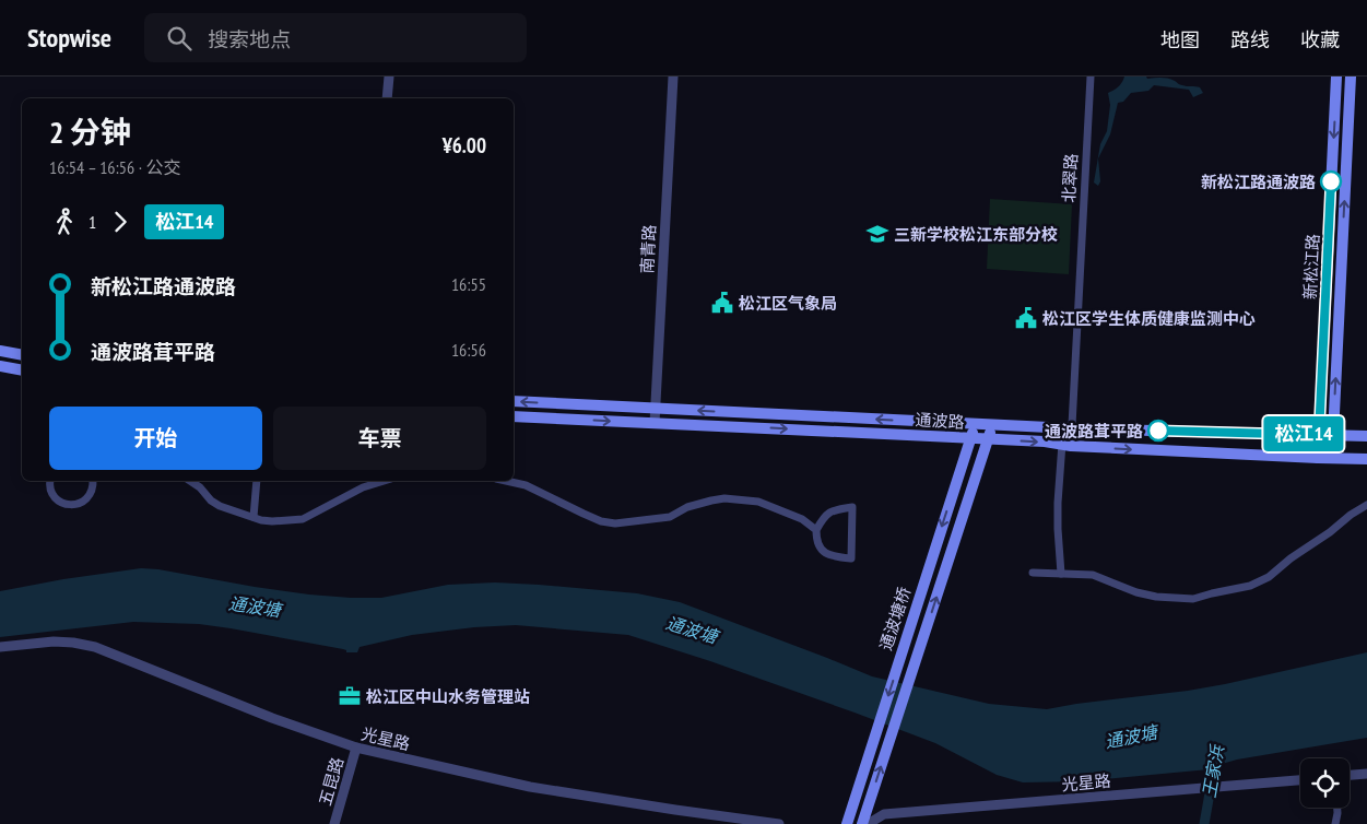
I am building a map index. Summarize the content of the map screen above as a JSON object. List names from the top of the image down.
{
  "streets": {
    "main road": ["新松江路", "通波路", "通波塘桥"],
    "street": [
      "北翠路",
      "南青路",
      "光星路",
      "五昆路"
    ]
  },
  "crossings": [
    ["北翠路", "通波路"],
    ["南青路", "通波路"],
    ["新松江路", "通波路"],
    ["通波路", "通波塘桥"],
    ["光星路", "五昆路"]
  ],
  "water": ["通波塘", "王家浜"],
  "places": {
    "other": ["新松江路通波路", "通波路茸平路"],
    "school or university": ["三新学校松江东部分校"],
    "public building": ["松江区气象局", "松江区学生体质健康监测中心"],
    "office": ["松江区中山水务管理站"]
  },
  "lines": ["bus line 松江14"],
  "page": {
    "header": "Stopwise",
    "search": "搜索地点",
    "nav": ["地图", "路线", "收藏"],
    "on_map": "松江14",
    "heading": ["2 分钟", "16:54 – 16:56 · 公交", "¥6.00"],
    "legs": ["1", "松江14"],
    "list": [
      {
        "name": "新松江路通波路",
        "value": "16:55"
      },
      {
        "name": "通波路茸平路",
        "value": "16:56"
      }
    ],
    "buttons": ["开始", "车票"]
  }
}
